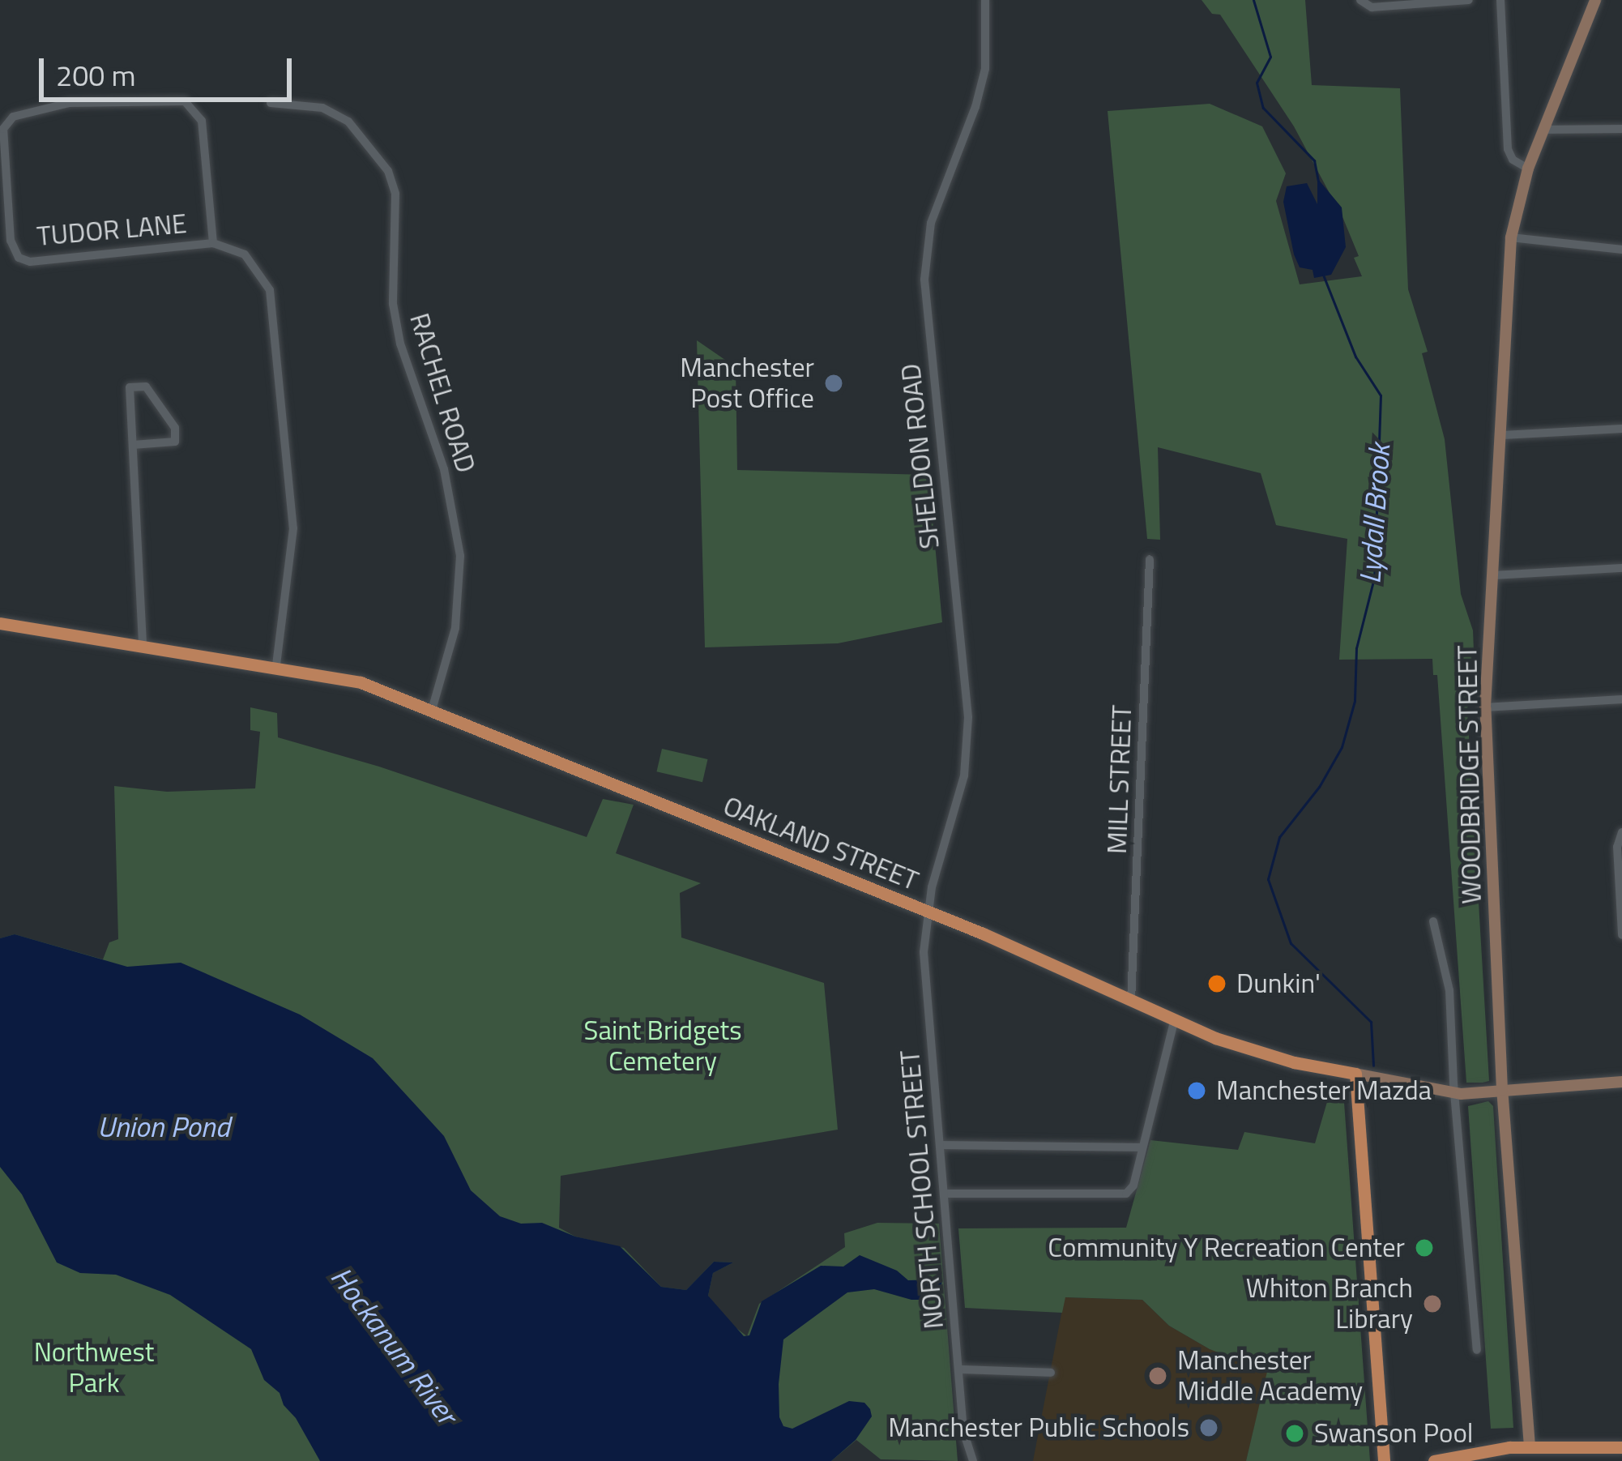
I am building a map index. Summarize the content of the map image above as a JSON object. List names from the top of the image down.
{
  "streets": {
    "main road": ["WOODBRIDGE STREET", "OAKLAND STREET"],
    "street": [
      "TUDOR LANE",
      "RACHEL ROAD",
      "SHELDON ROAD",
      "MILL STREET",
      "NORTH SCHOOL STREET"
    ]
  },
  "crossings": [
    ["TUDOR LANE", "OAKLAND STREET"],
    ["RACHEL ROAD", "OAKLAND STREET"],
    ["SHELDON ROAD", "OAKLAND STREET"],
    ["SHELDON ROAD", "NORTH SCHOOL STREET"],
    ["WOODBRIDGE STREET", "OAKLAND STREET"],
    ["MILL STREET", "OAKLAND STREET"],
    ["OAKLAND STREET", "NORTH SCHOOL STREET"]
  ],
  "water": ["Lydall Brook", "Union Pond", "Hockanum River"],
  "parks": ["Saint Bridgets Cemetery", "Northwest Park"],
  "places": [
    "Manchester Post Office",
    "Dunkin'",
    "Manchester Mazda",
    "Community Y Recreation Center",
    "Whiton Branch Library",
    "Manchester Middle Academy",
    "Manchester Public Schools",
    "Swanson Pool"
  ],
  "scale_bar": "200 m"
}
